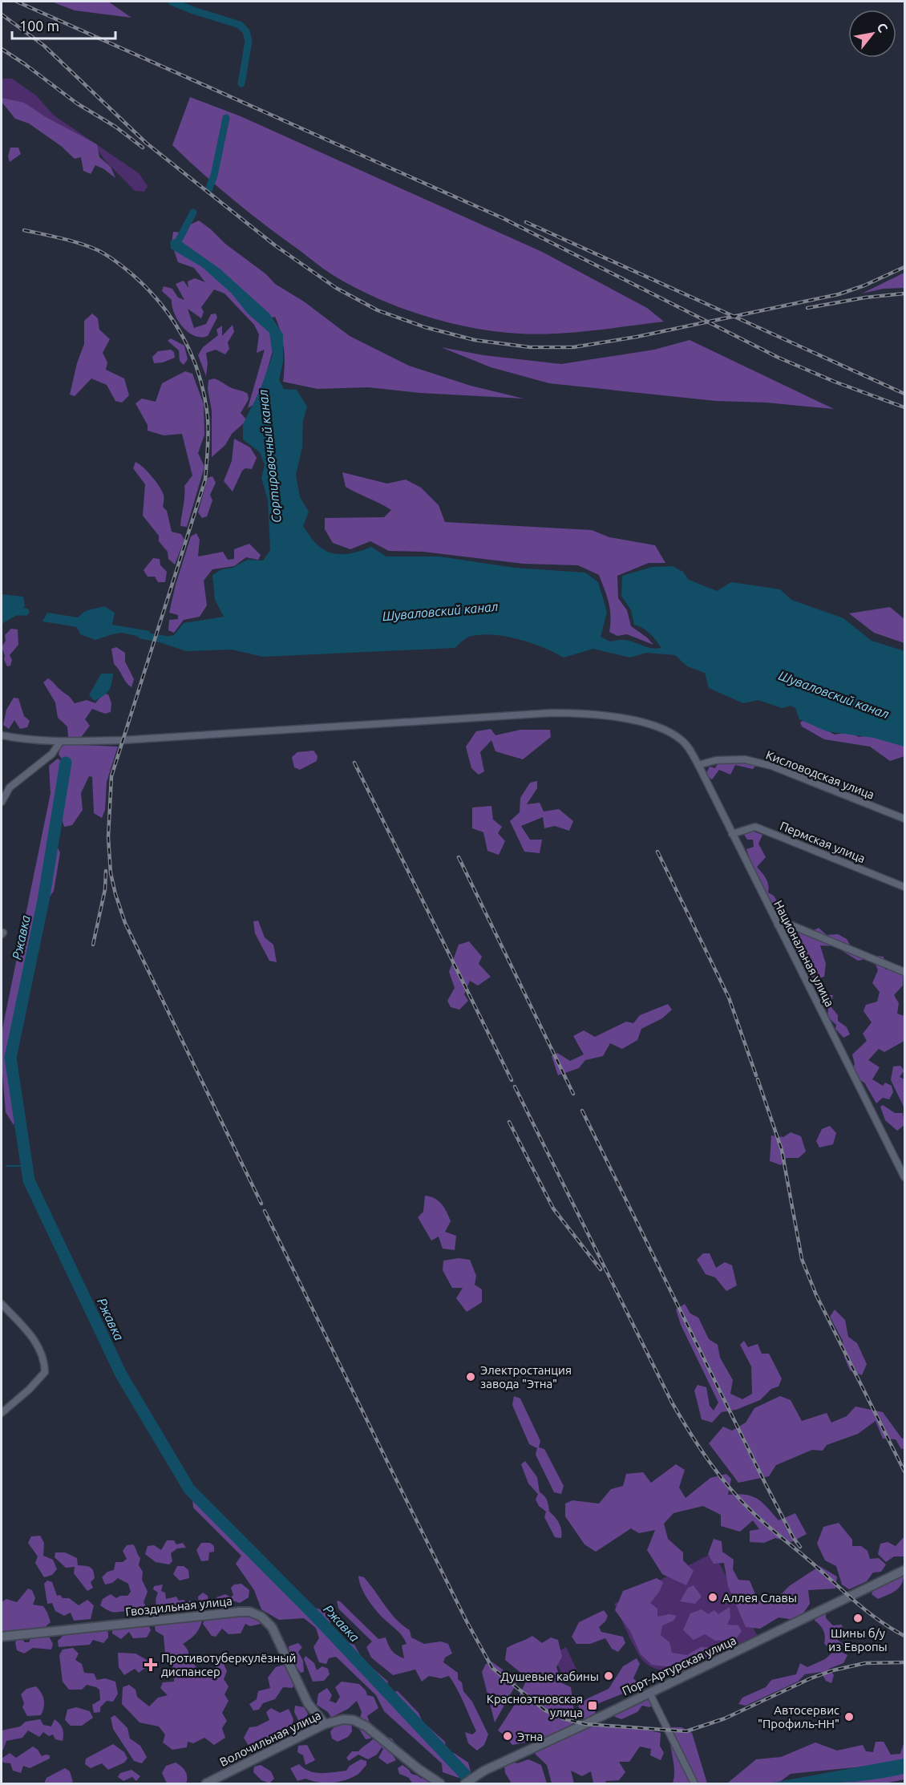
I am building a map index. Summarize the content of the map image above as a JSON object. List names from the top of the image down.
{
  "streets": {
    "street": [
      "Кисловодская улица",
      "Пермская улица",
      "Национальная улица",
      "Гвоздильная улица",
      "Порт-Артурская улица",
      "Волочильная улица"
    ]
  },
  "crossings": [
    ["Кисловодская улица", "Национальная улица"],
    ["Пермская улица", "Национальная улица"],
    ["Гвоздильная улица", "Волочильная улица"]
  ],
  "water": ["Сортировочный канал", "Шуваловский канал", "Ржавка"],
  "places": {
    "other": [
      "Электростанция завода \"Этна\"",
      "Аллея Славы",
      "Шины б/у из Европы",
      "Душевые кабины",
      "Автосервис \"Профиль-НН\"",
      "Этна"
    ],
    "health": ["Противотуберкулёзный диспансер"],
    "transit": ["Красноэтновская улица"]
  },
  "scale_bar": "100 m",
  "north": "top right"
}
